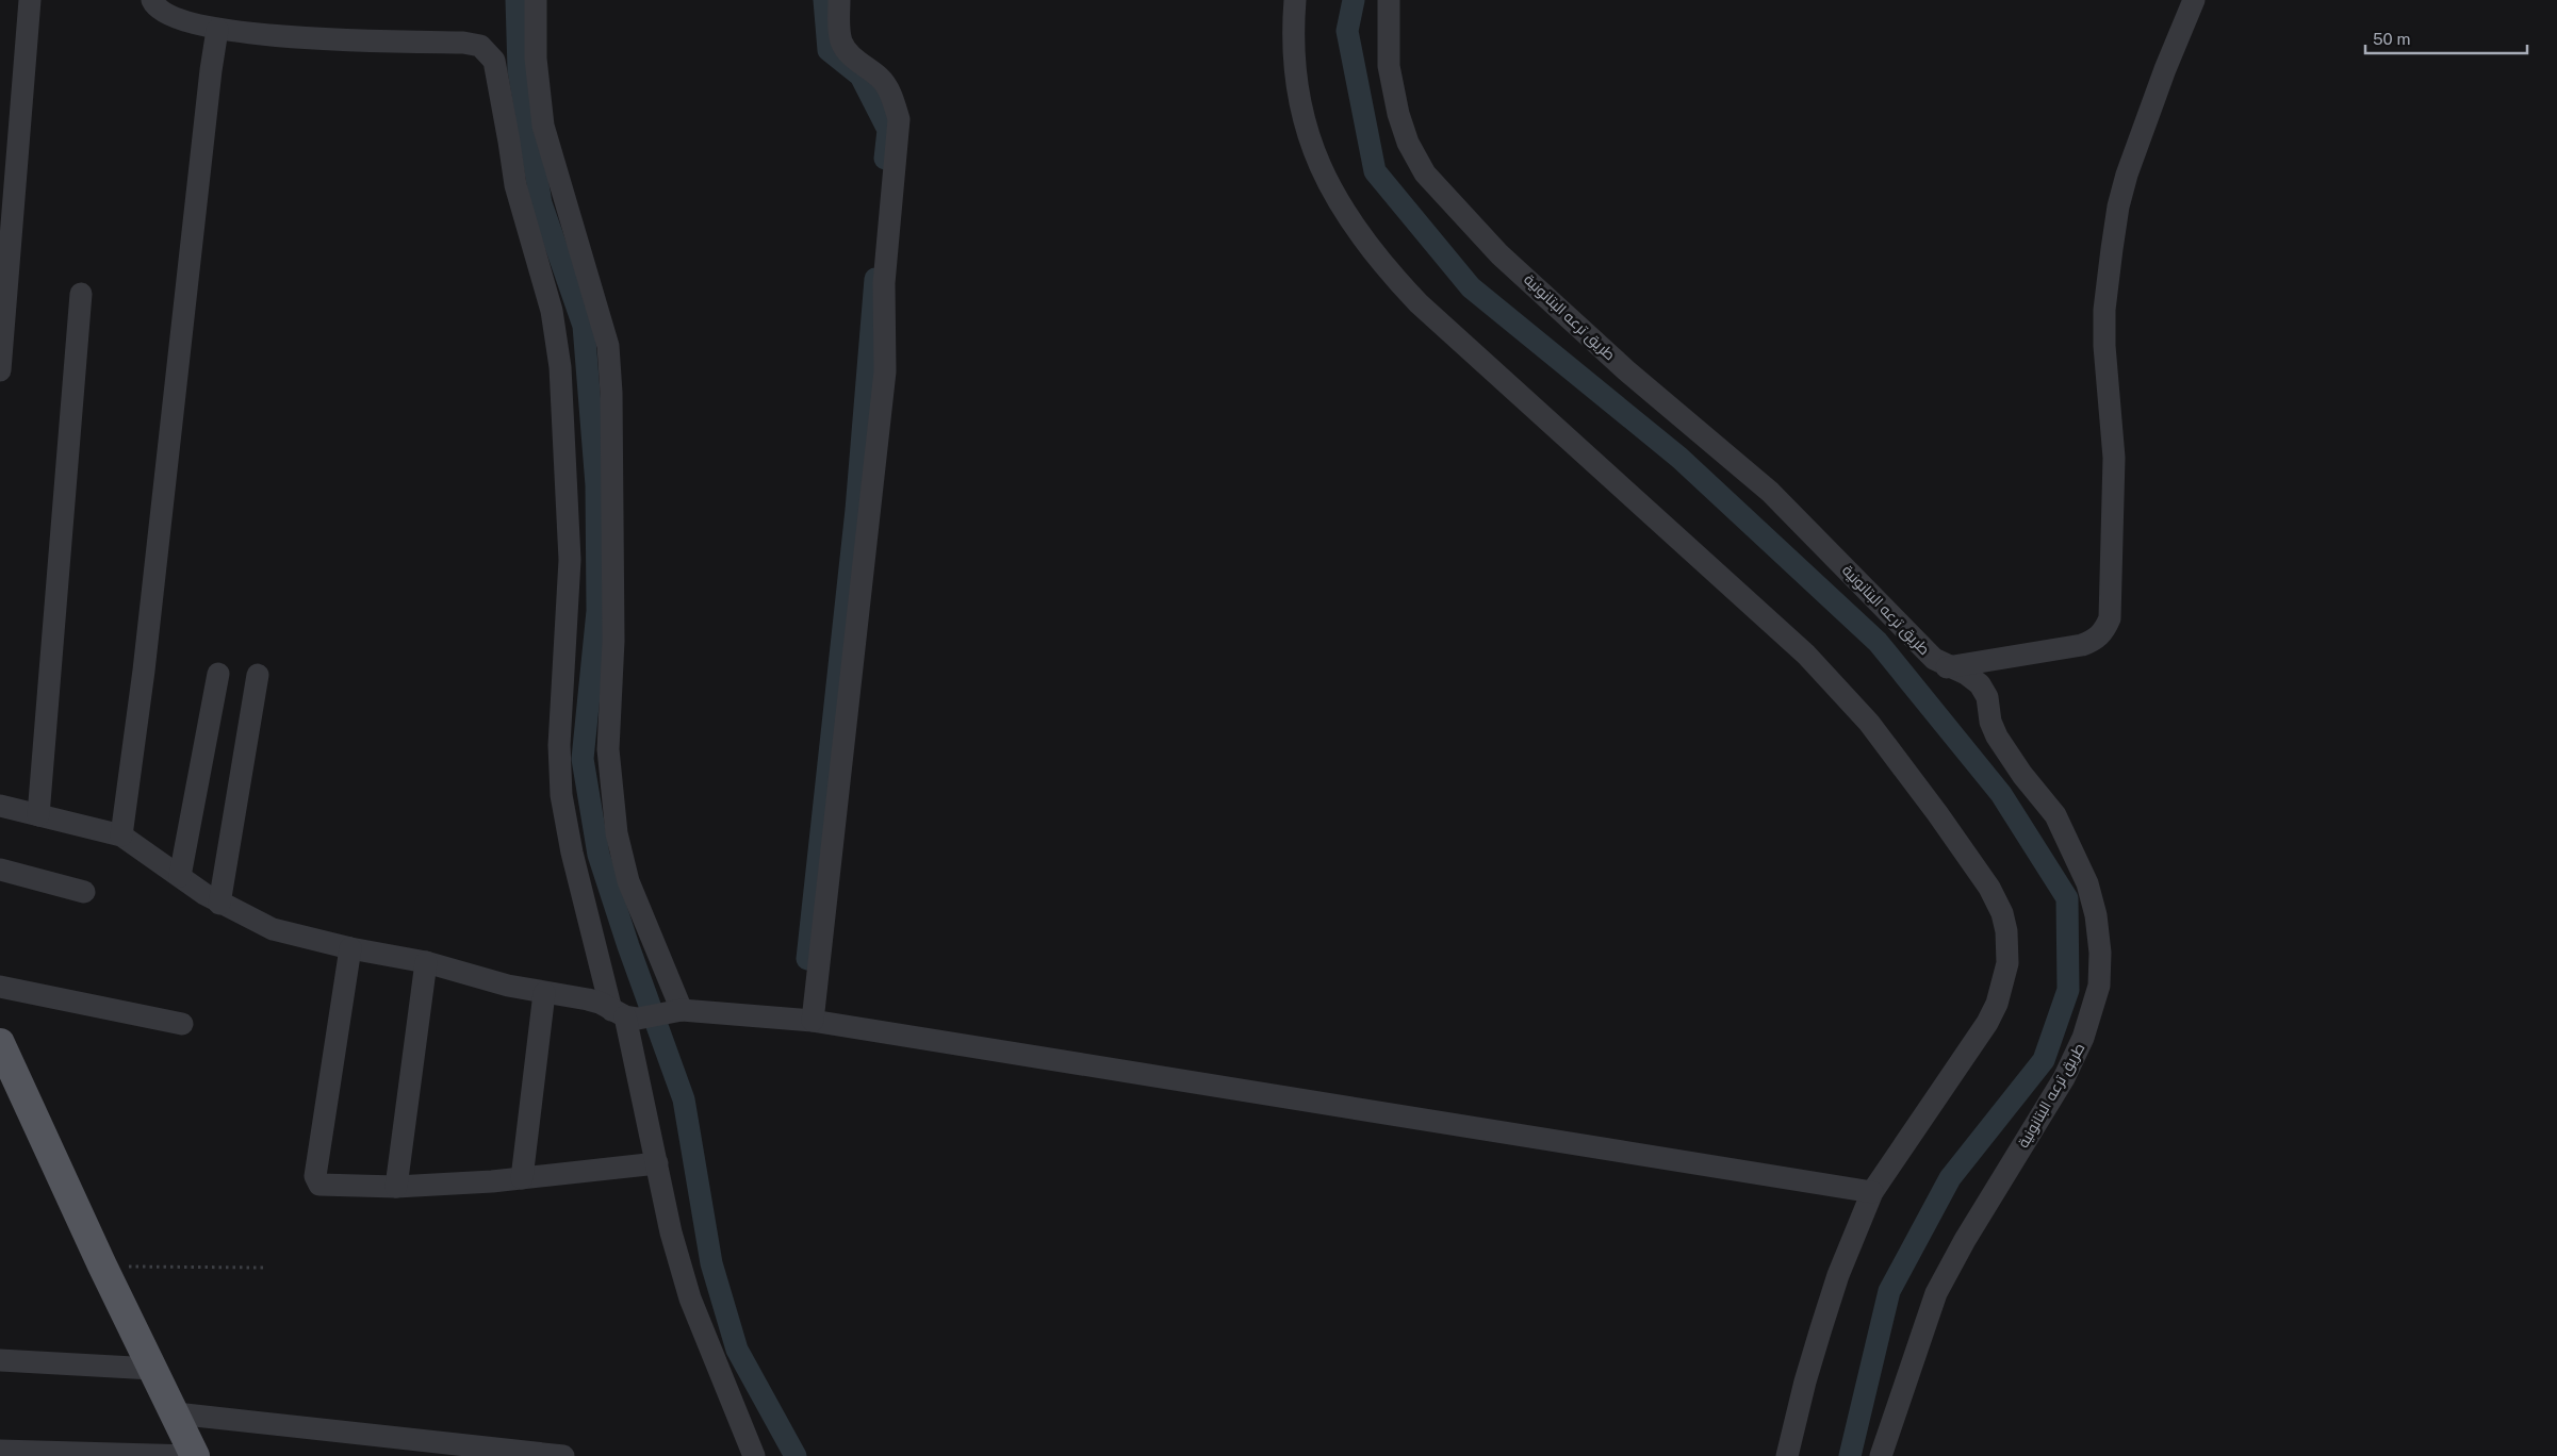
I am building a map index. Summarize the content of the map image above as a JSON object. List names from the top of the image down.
{
  "streets": {
    "street": ["طريق ترعه البتانونية"]
  },
  "scale_bar": "50 m"
}
